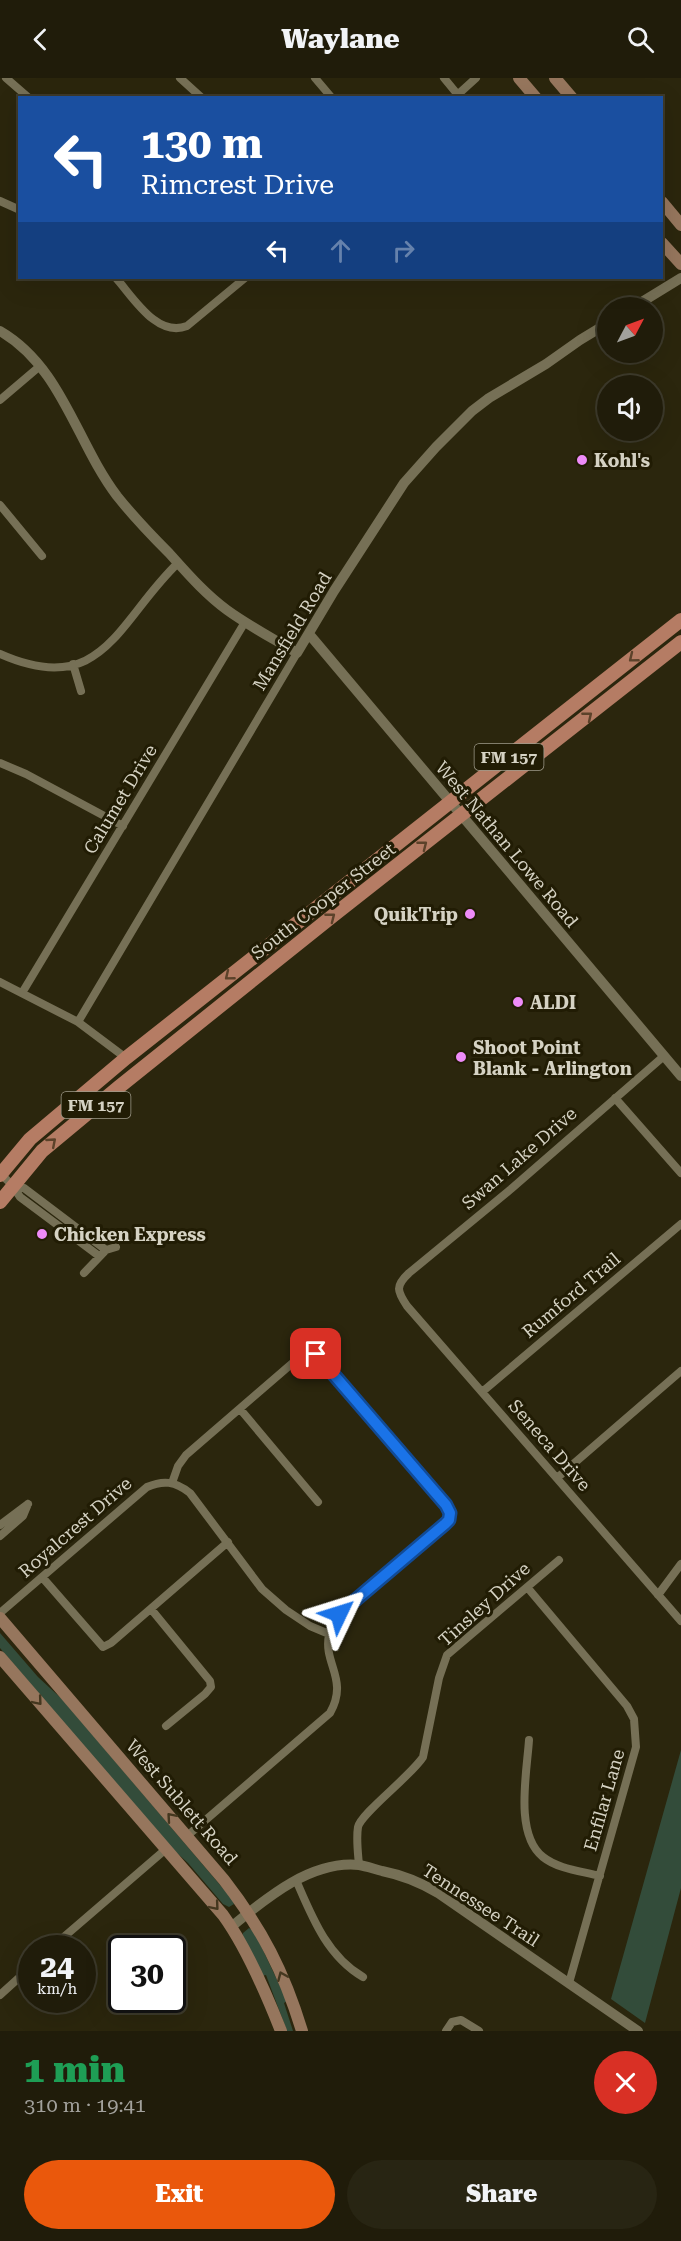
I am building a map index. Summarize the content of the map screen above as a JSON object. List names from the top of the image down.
{
  "streets": {
    "main road": ["FM 157", "South Cooper Street", "West Sublett Road"],
    "street": [
      "Mansfield Road",
      "Calumet Drive",
      "West Nathan Lowe Road",
      "Swan Lake Drive",
      "Rumford Trail",
      "Seneca Drive",
      "Royalcrest Drive",
      "Tinsley Drive",
      "Enfilar Lane",
      "Tennessee Trail"
    ]
  },
  "crossings": [
    ["Mansfield Road", "West Nathan Lowe Road"],
    ["West Nathan Lowe Road", "South Cooper Street"],
    ["West Nathan Lowe Road", "Swan Lake Drive"],
    ["Swan Lake Drive", "Seneca Drive"],
    ["Rumford Trail", "Seneca Drive"],
    ["Tinsley Drive", "Enfilar Lane"],
    ["Tinsley Drive", "Tennessee Trail"],
    ["Enfilar Lane", "Tennessee Trail"],
    ["West Sublett Road", "Tennessee Trail"]
  ],
  "places": [
    "Kohl's",
    "QuikTrip",
    "ALDI",
    "Shoot Point Blank - Arlington",
    "Chicken Express"
  ],
  "north": "top right",
  "page": {
    "header": "Waylane",
    "turn": ["130 m", "Rimcrest Drive"],
    "speed": "24 km/h",
    "limit": "30",
    "heading": ["1 min", "310 m · 19:41"],
    "buttons": ["Exit", "Share"]
  }
}
